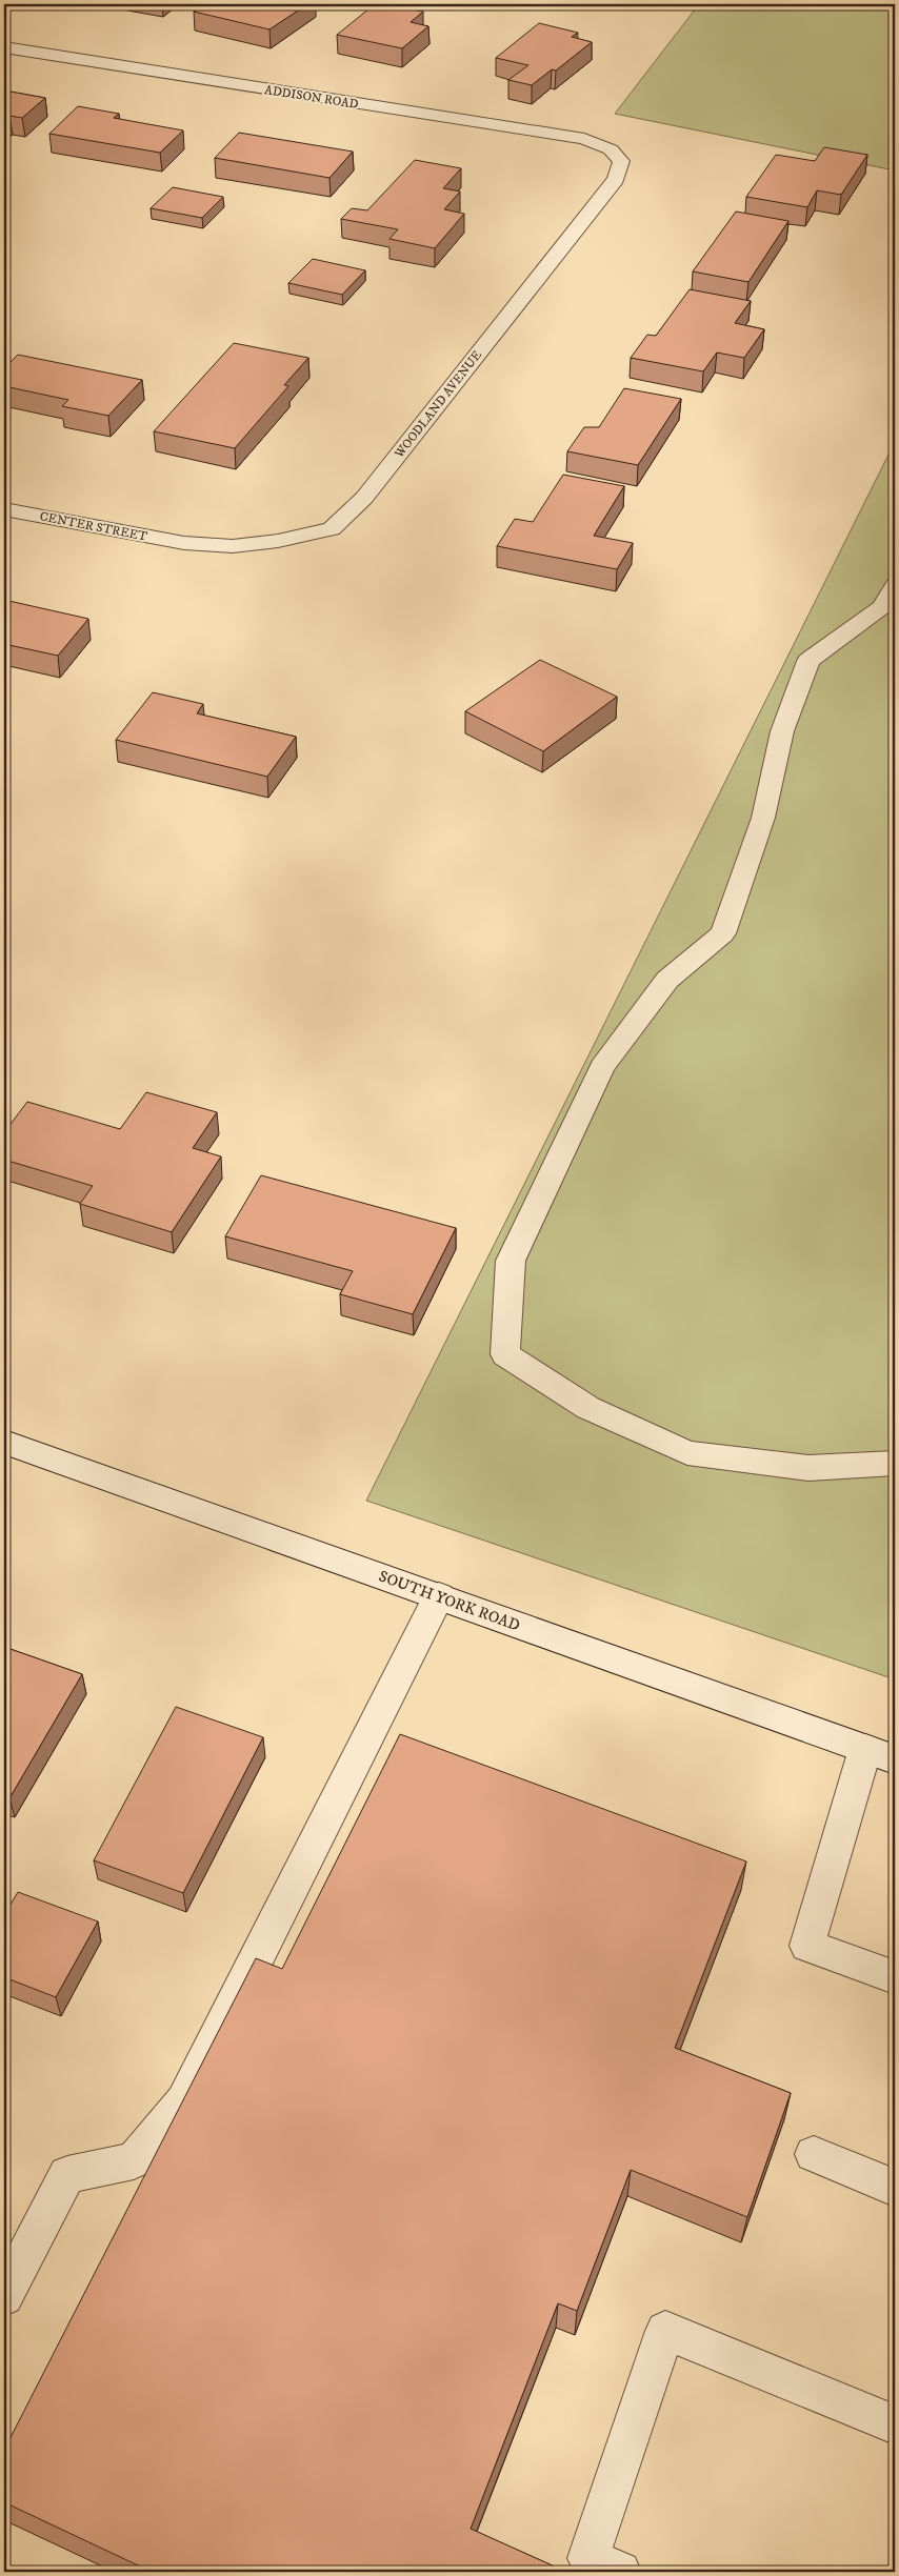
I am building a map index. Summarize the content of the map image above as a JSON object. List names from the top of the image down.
{
  "streets": {
    "street": [
      "ADDISON ROAD",
      "WOODLAND AVENUE",
      "CENTER STREET",
      "SOUTH YORK ROAD"
    ]
  },
  "crossings": [
    ["ADDISON ROAD", "WOODLAND AVENUE"],
    ["WOODLAND AVENUE", "CENTER STREET"]
  ]
}
